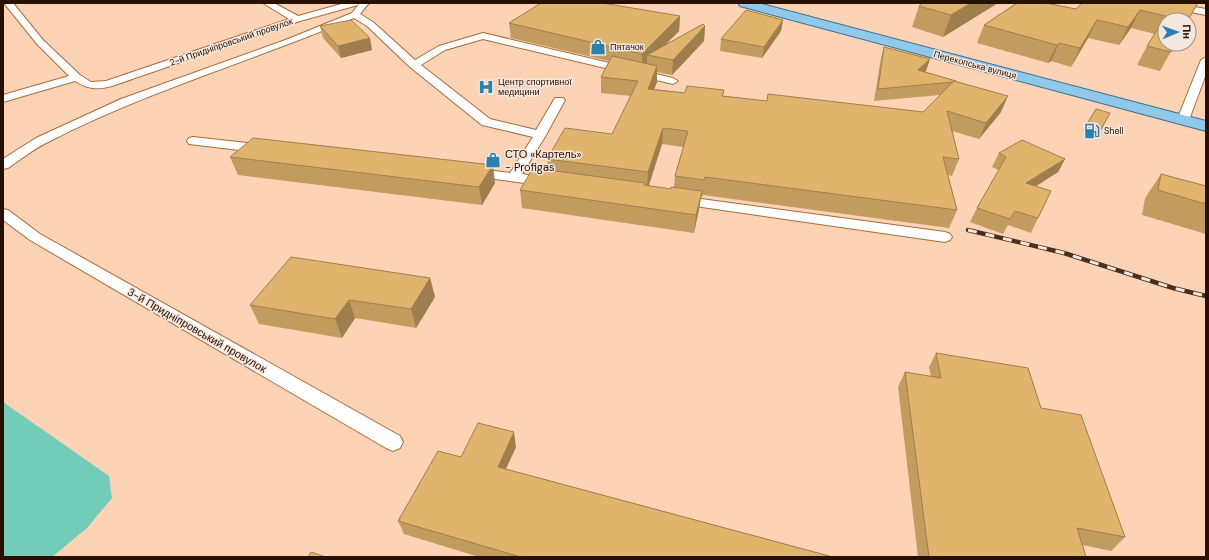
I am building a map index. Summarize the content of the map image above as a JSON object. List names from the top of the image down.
{
  "streets": {
    "main road": ["Перекопська вулиця"],
    "street": ["2-й Придніпровський провулок", "3-й Придніпровський провулок"]
  },
  "places": {
    "shop": ["Пятачок", "СТО «Картель» - Profigas"],
    "hospital": ["Центр спортивної медицини"],
    "fuel station": ["Shell"]
  },
  "north": "right"
}
